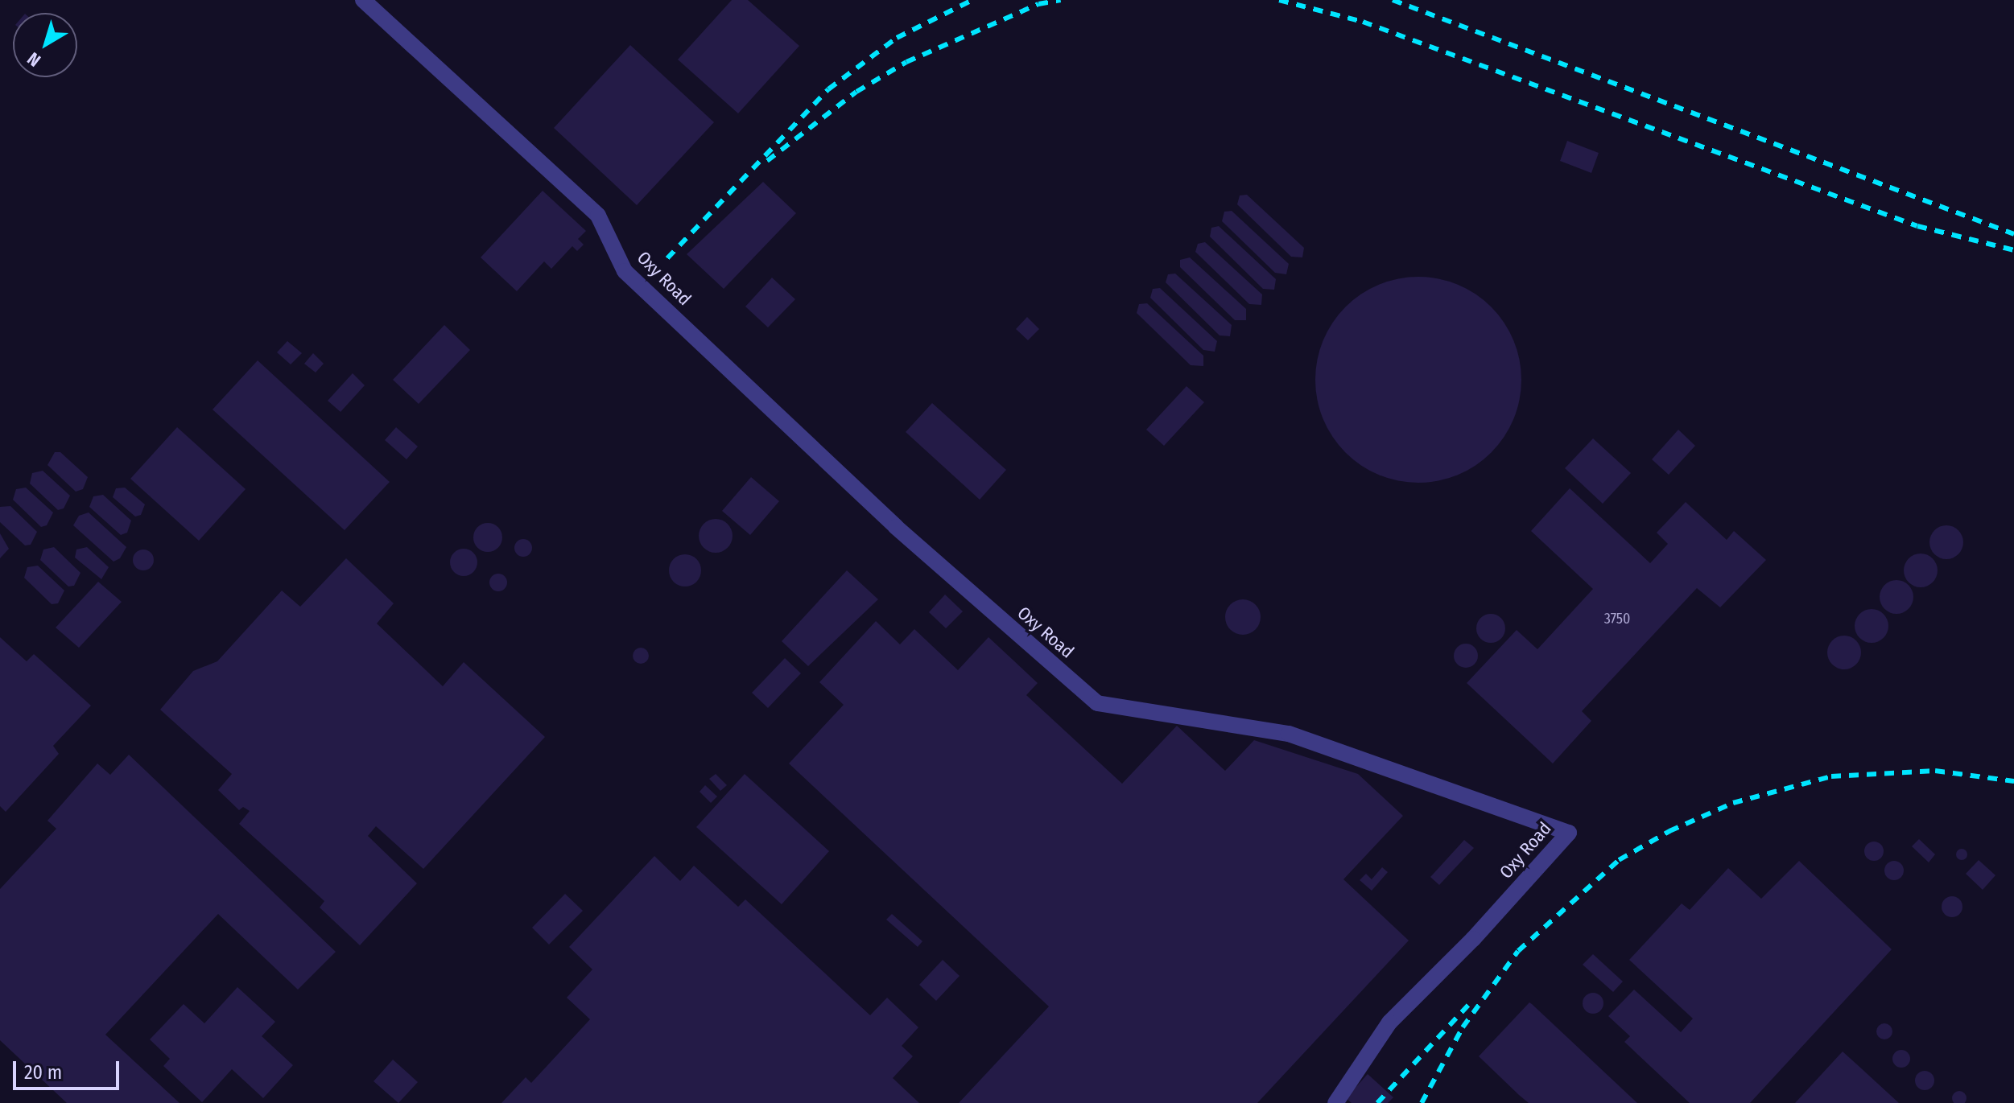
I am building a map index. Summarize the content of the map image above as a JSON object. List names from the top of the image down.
{
  "streets": {
    "street": ["Oxy Road"]
  },
  "house_numbers": ["3750"],
  "scale_bar": "20 m",
  "north": "bottom left"
}
